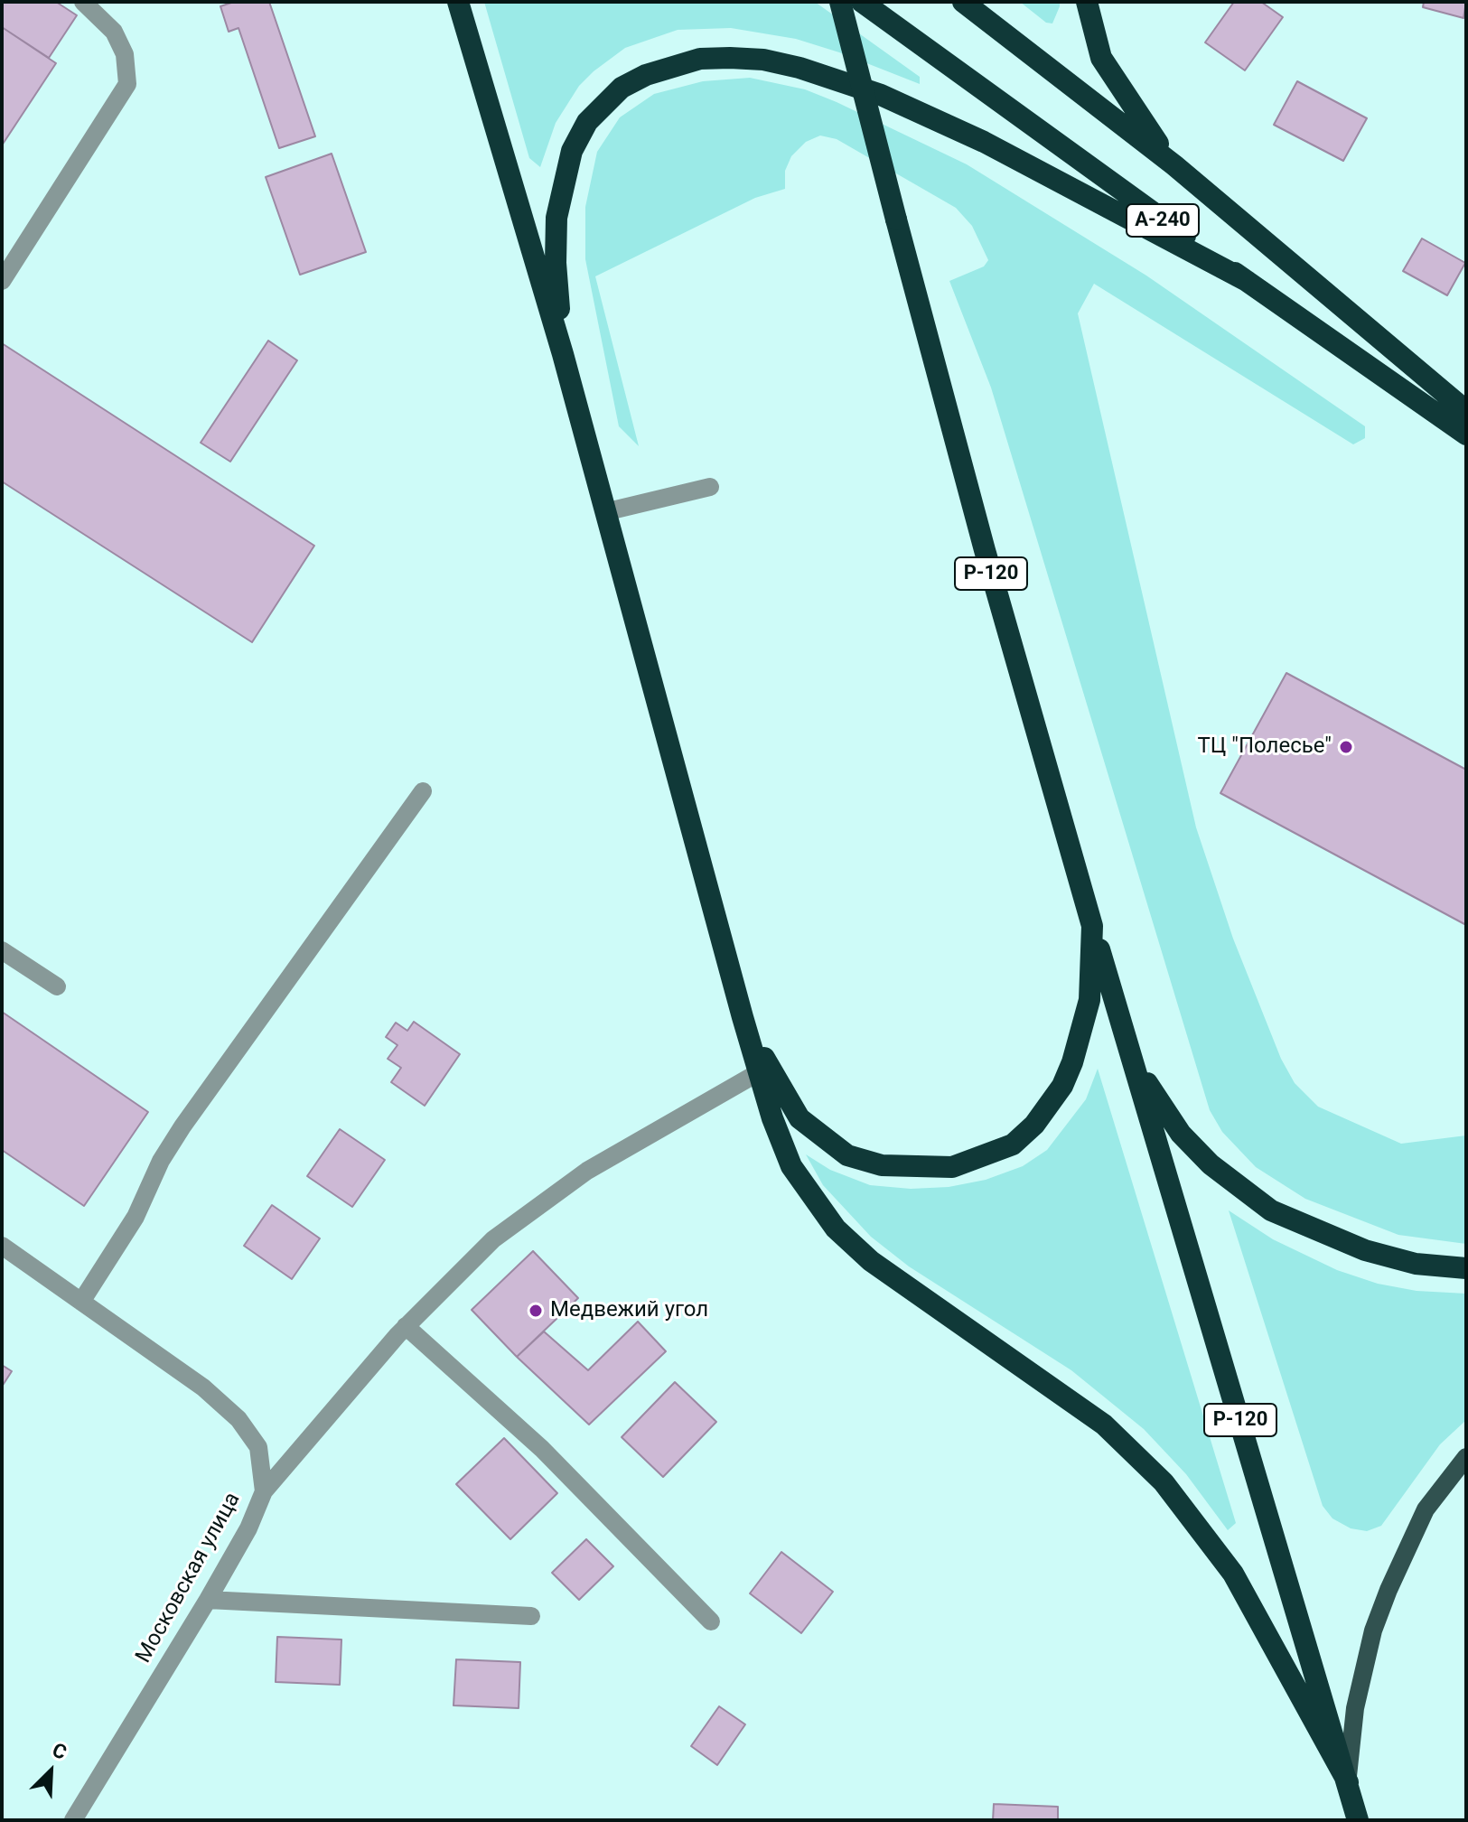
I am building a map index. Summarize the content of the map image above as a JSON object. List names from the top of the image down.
{
  "streets": {
    "highway": ["А-240", "Р-120"],
    "street": ["Московская улица"]
  },
  "places": ["ТЦ \"Полесье\"", "Медвежий угол"],
  "north": "top right"
}
